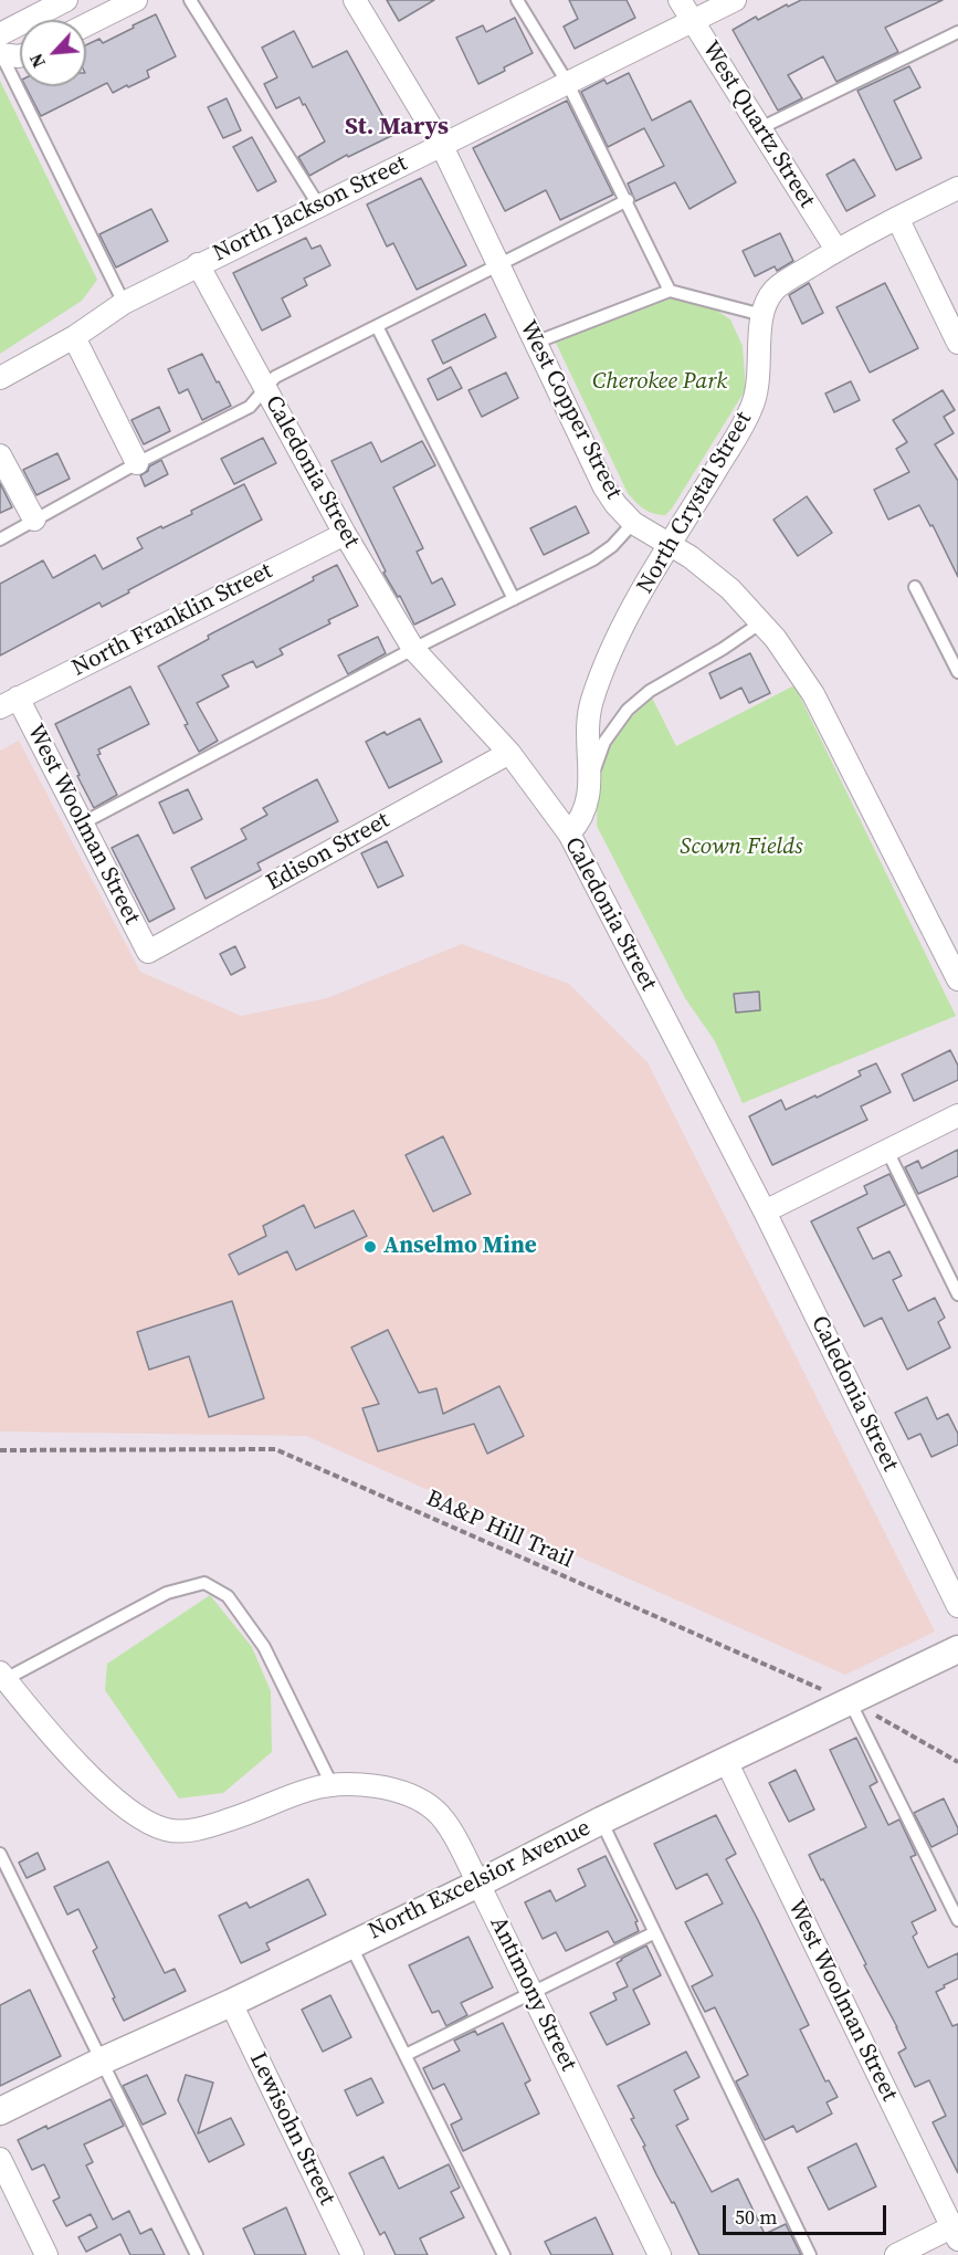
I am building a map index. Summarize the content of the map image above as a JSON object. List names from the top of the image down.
{
  "streets": {
    "street": [
      "West Quartz Street",
      "North Jackson Street",
      "West Copper Street",
      "Caledonia Street",
      "North Crystal Street",
      "North Franklin Street",
      "West Woolman Street",
      "Edison Street",
      "North Excelsior Avenue",
      "Antimony Street",
      "Lewisohn Street"
    ],
    "path": ["BA&P Hill Trail"]
  },
  "crossings": [
    ["West Quartz Street", "North Jackson Street"],
    ["West Quartz Street", "North Crystal Street"],
    ["North Jackson Street", "West Copper Street"],
    ["North Jackson Street", "Caledonia Street"],
    ["West Copper Street", "North Crystal Street"],
    ["Caledonia Street", "North Crystal Street"],
    ["Caledonia Street", "North Franklin Street"],
    ["Caledonia Street", "Edison Street"],
    ["North Franklin Street", "West Woolman Street"],
    ["West Woolman Street", "Edison Street"],
    ["West Woolman Street", "North Excelsior Avenue"],
    ["BA&P Hill Trail", "North Excelsior Avenue"],
    ["North Excelsior Avenue", "Antimony Street"],
    ["North Excelsior Avenue", "Lewisohn Street"]
  ],
  "districts": ["St. Marys"],
  "parks": ["Cherokee Park", "Scown Fields"],
  "places": ["Anselmo Mine"],
  "scale_bar": "50 m",
  "north": "bottom left"
}
